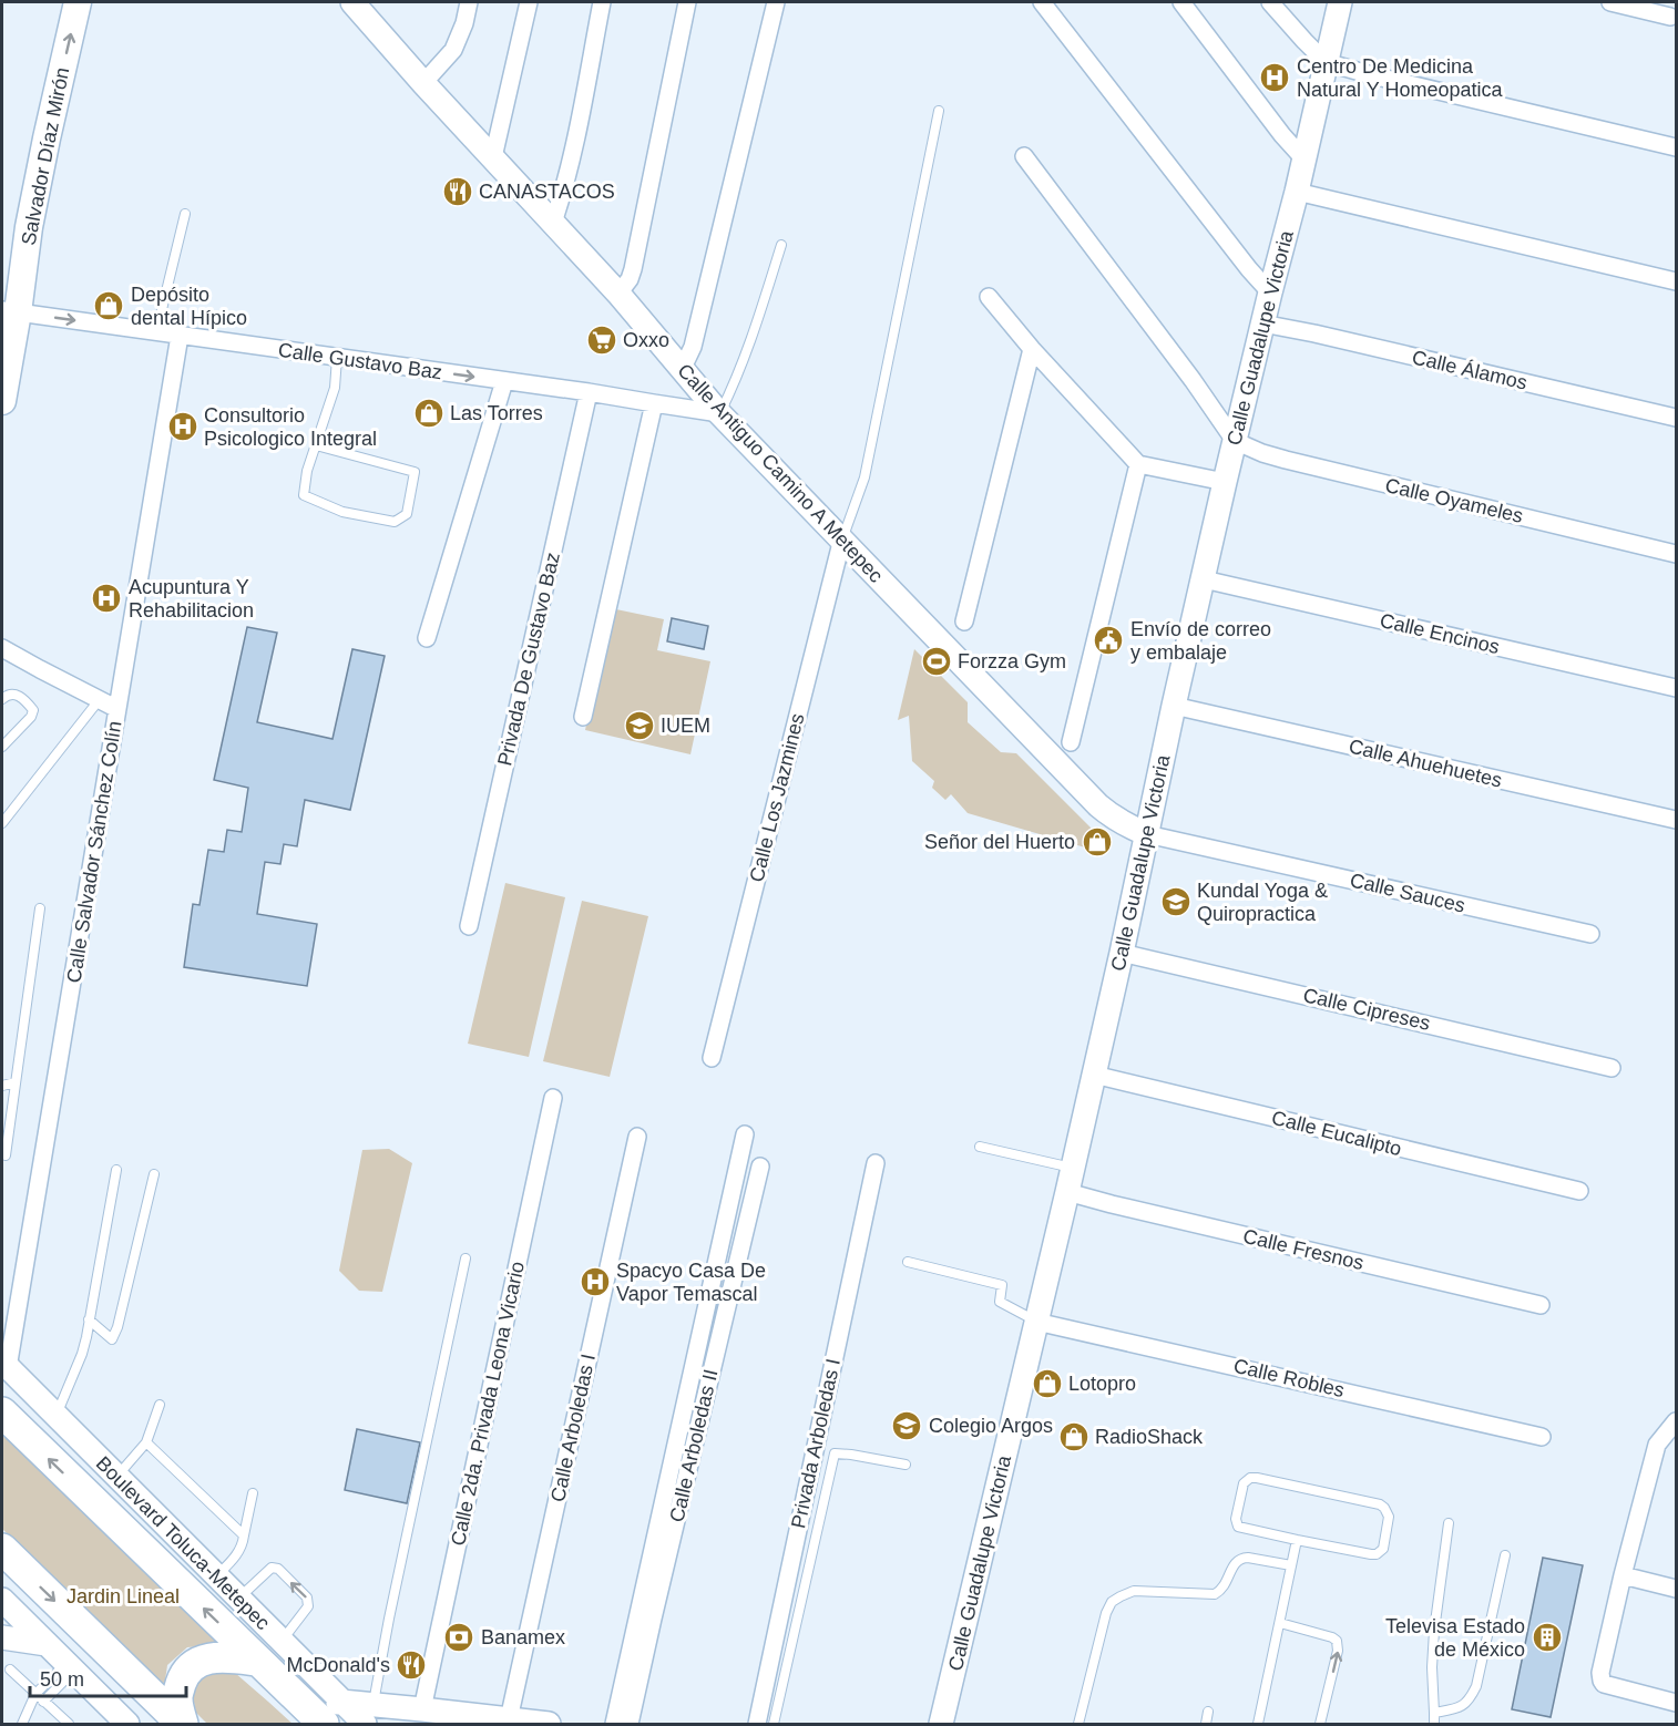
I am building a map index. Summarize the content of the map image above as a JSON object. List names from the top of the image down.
{
  "streets": {
    "main road": ["Salvador Díaz Mirón"],
    "street": [
      "Calle Guadalupe Victoria",
      "Calle Gustavo Baz",
      "Calle Álamos",
      "Calle Antiguo Camino A Metepec",
      "Calle Oyameles",
      "Calle Encinos",
      "Privada De Gustavo Baz",
      "Calle Ahuehuetes",
      "Calle Los Jazmines",
      "Calle Salvador Sánchez Colín",
      "Calle Sauces",
      "Calle Cipreses",
      "Calle Eucalipto",
      "Calle Fresnos",
      "Calle Robles",
      "Calle 2da. Privada Leona Vicario",
      "Calle Arboledas I",
      "Privada Arboledas I",
      "Calle Arboledas II",
      "Boulevard Toluca-Metepec"
    ]
  },
  "crossings": [
    ["Salvador Díaz Mirón", "Calle Gustavo Baz"],
    ["Calle Guadalupe Victoria", "Calle Álamos"],
    ["Calle Guadalupe Victoria", "Calle Antiguo Camino A Metepec"],
    ["Calle Guadalupe Victoria", "Calle Oyameles"],
    ["Calle Guadalupe Victoria", "Calle Encinos"],
    ["Calle Guadalupe Victoria", "Calle Ahuehuetes"],
    ["Calle Guadalupe Victoria", "Calle Sauces"],
    ["Calle Guadalupe Victoria", "Calle Cipreses"],
    ["Calle Guadalupe Victoria", "Calle Eucalipto"],
    ["Calle Guadalupe Victoria", "Calle Fresnos"],
    ["Calle Guadalupe Victoria", "Calle Robles"],
    ["Calle Gustavo Baz", "Calle Antiguo Camino A Metepec"],
    ["Calle Gustavo Baz", "Privada De Gustavo Baz"],
    ["Calle Gustavo Baz", "Calle Salvador Sánchez Colín"],
    ["Calle Antiguo Camino A Metepec", "Calle Los Jazmines"],
    ["Calle Antiguo Camino A Metepec", "Calle Sauces"],
    ["Calle Salvador Sánchez Colín", "Boulevard Toluca-Metepec"]
  ],
  "one_way": ["Salvador Díaz Mirón", "Calle Gustavo Baz"],
  "parks": ["Jardin Lineal"],
  "places": {
    "hospital": [
      "Centro De Medicina Natural Y Homeopatica",
      "Consultorio Psicologico Integral",
      "Acupuntura Y Rehabilitacion",
      "Spacyo Casa De Vapor Temascal"
    ],
    "restaurant": ["CANASTACOS", "McDonald's"],
    "shop": [
      "Depósito dental Hípico",
      "Las Torres",
      "Señor del Huerto",
      "Lotopro",
      "RadioShack"
    ],
    "supermarket": ["Oxxo"],
    "public building": ["Envío de correo y embalaje"],
    "sports": ["Forzza Gym"],
    "school or university": ["IUEM", "Kundal Yoga & Quiropractica", "Colegio Argos"],
    "bank": ["Banamex"],
    "building": ["Televisa Estado de México"]
  },
  "scale_bar": "50 m"
}
